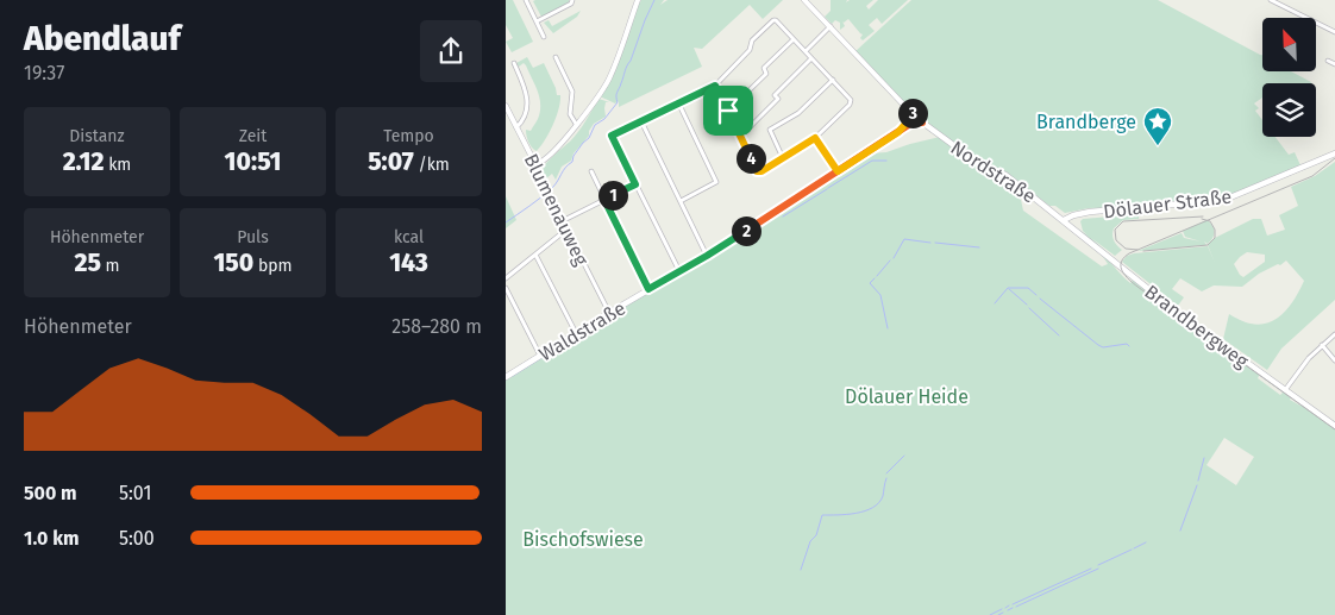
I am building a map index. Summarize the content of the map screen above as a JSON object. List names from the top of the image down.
{
  "streets": {
    "main road": [
      "Nordstraße",
      "Dölauer Straße",
      "Brandbergweg",
      "Waldstraße"
    ],
    "street": ["Blumenauweg"]
  },
  "crossings": [
    ["Nordstraße", "Dölauer Straße"],
    ["Nordstraße", "Brandbergweg"],
    ["Nordstraße", "Waldstraße"],
    ["Dölauer Straße", "Brandbergweg"],
    ["Blumenauweg", "Waldstraße"]
  ],
  "parks": ["Dölauer Heide", "Bischofswiese"],
  "places": {
    "place": ["Brandberge"]
  },
  "north": "top left",
  "page": {
    "heading": ["Abendlauf", "19:37"],
    "pins": [
      "3",
      "4",
      "1",
      "2"
    ],
    "stats": [
      ["Distanz", "2.12 km"],
      ["Zeit", "10:51"],
      ["Tempo", "5:07 /km"],
      ["Höhenmeter", "25 m"],
      ["Puls", "150 bpm"],
      ["kcal", "143"]
    ],
    "chart": ["Höhenmeter", "258–280 m"],
    "list": [
      {
        "name": "500 m",
        "note": "5:01"
      },
      {
        "name": "1.0 km",
        "note": "5:00"
      }
    ]
  }
}
